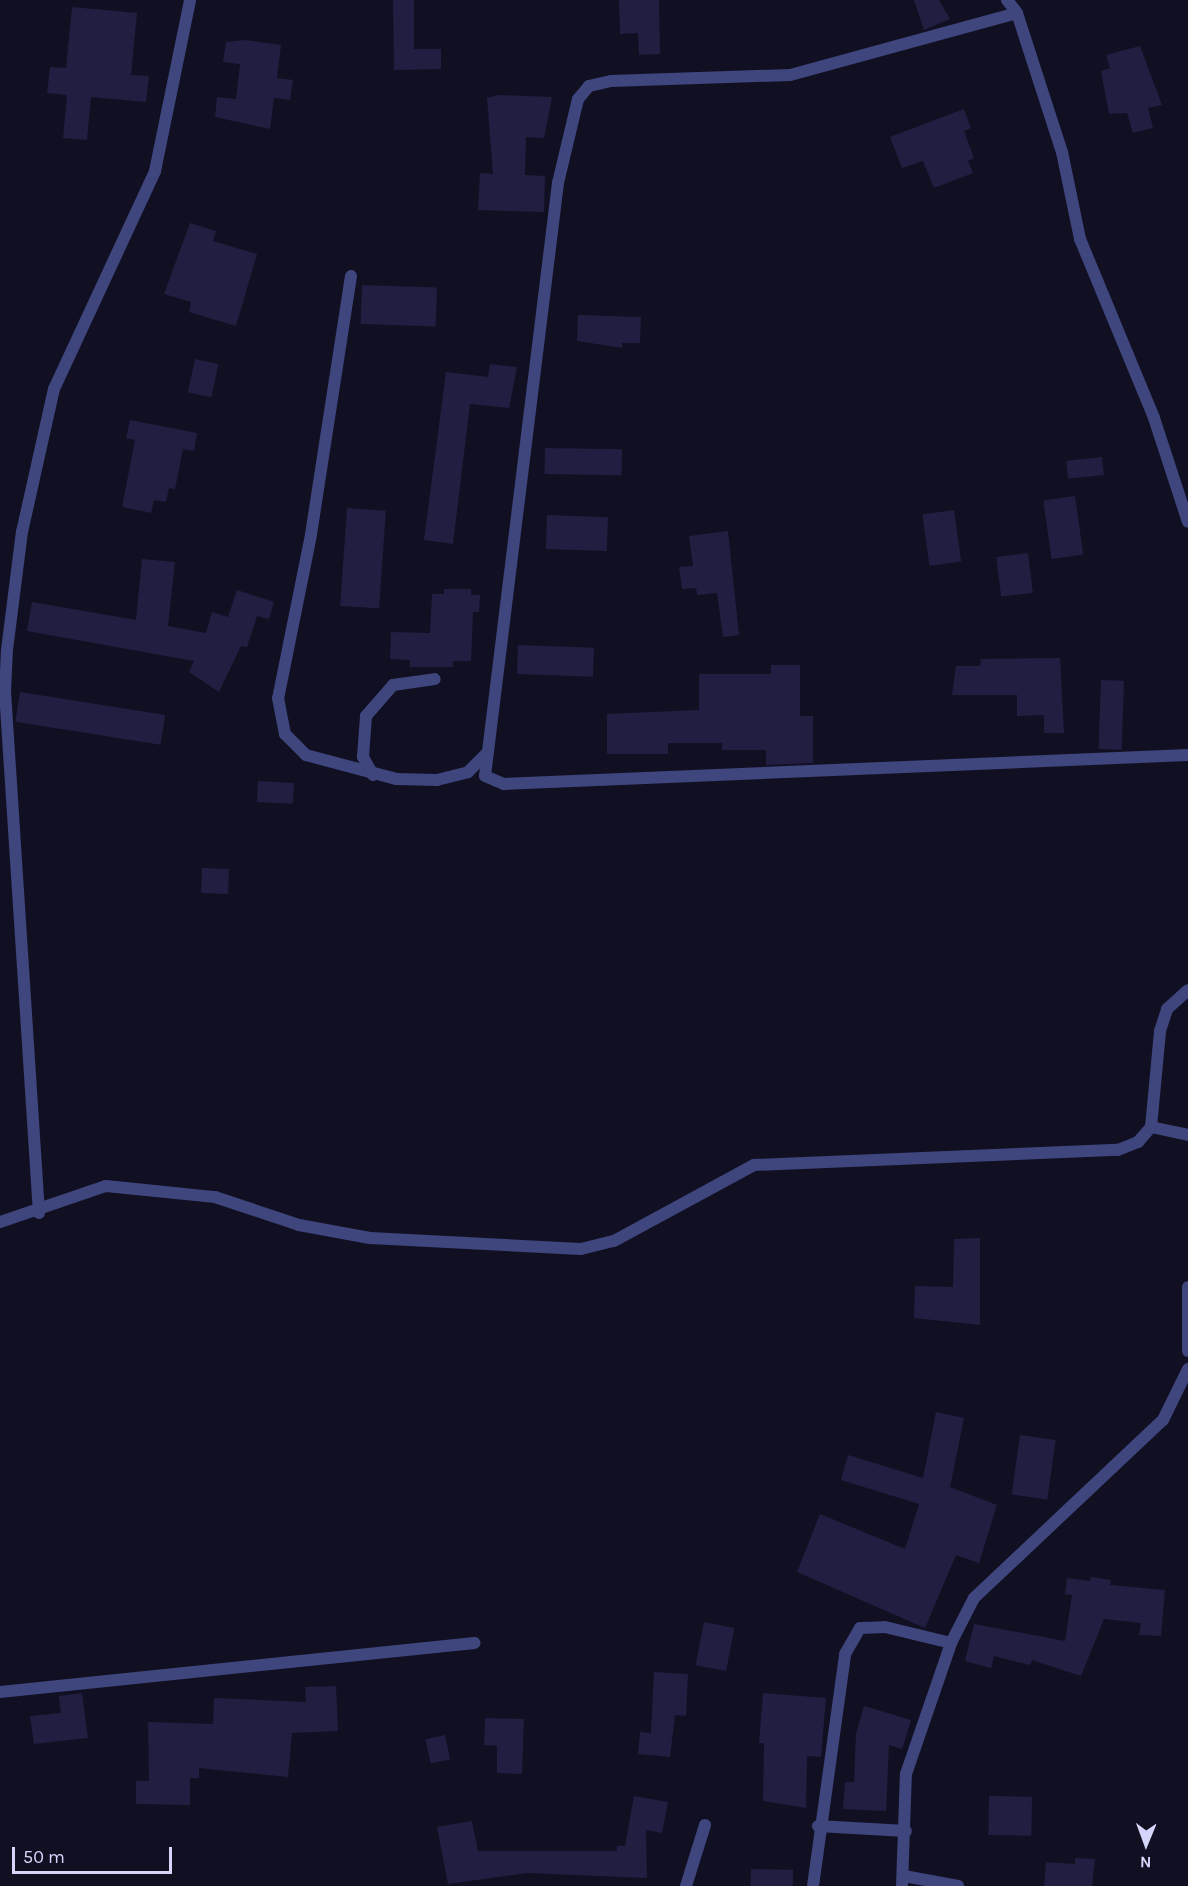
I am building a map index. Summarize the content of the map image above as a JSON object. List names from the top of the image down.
{
  "scale_bar": "50 m",
  "north": "bottom"
}
